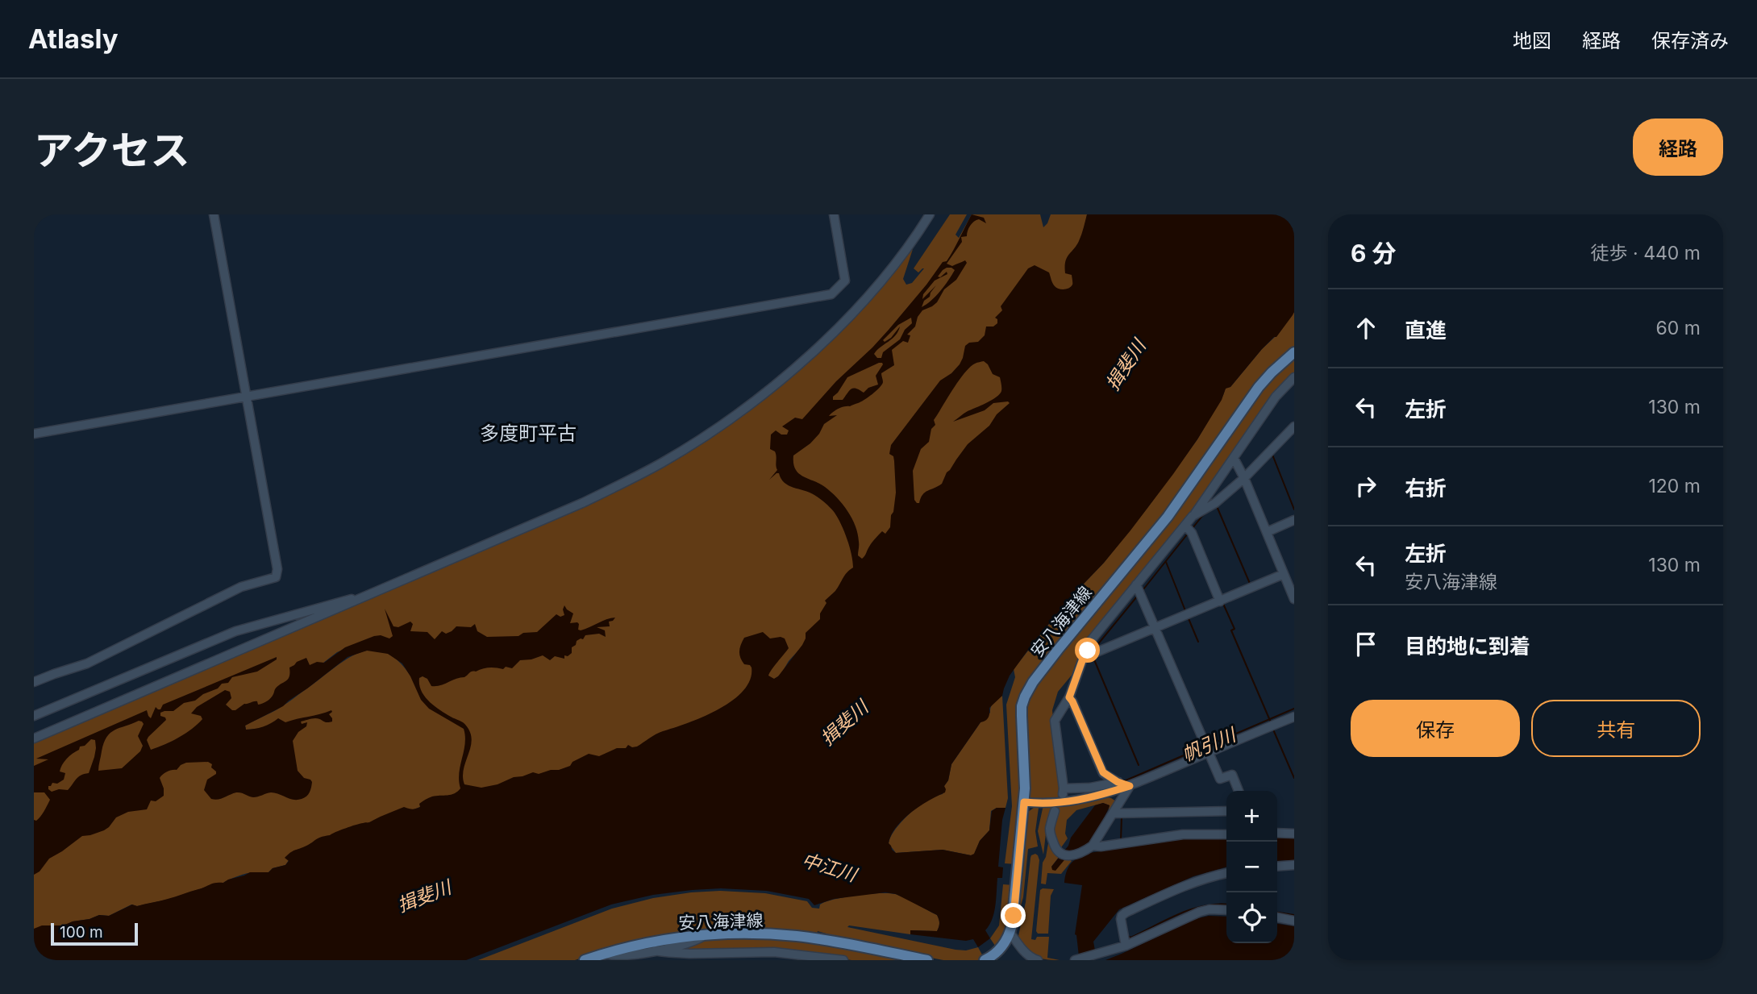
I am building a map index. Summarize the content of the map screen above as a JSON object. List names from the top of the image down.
{
  "streets": {
    "main road": ["安八海津線"]
  },
  "districts": ["多度町平古"],
  "water": ["揖斐川", "帆引川", "中江川"],
  "scale_bar": "100 m",
  "page": {
    "header": "Atlasly",
    "nav": ["地図", "経路", "保存済み"],
    "title": "アクセス",
    "buttons": [
      "経路",
      ["保存", "共有"]
    ],
    "heading": ["6 分", "徒歩 · 440 m"],
    "list": [
      ["直進", "60 m"],
      ["左折", "130 m"],
      ["右折", "120 m"],
      ["左折", "安八海津線", "130 m"],
      "目的地に到着"
    ],
    "map_buttons": ["+", "−"],
    "scale": "100 m"
  }
}
